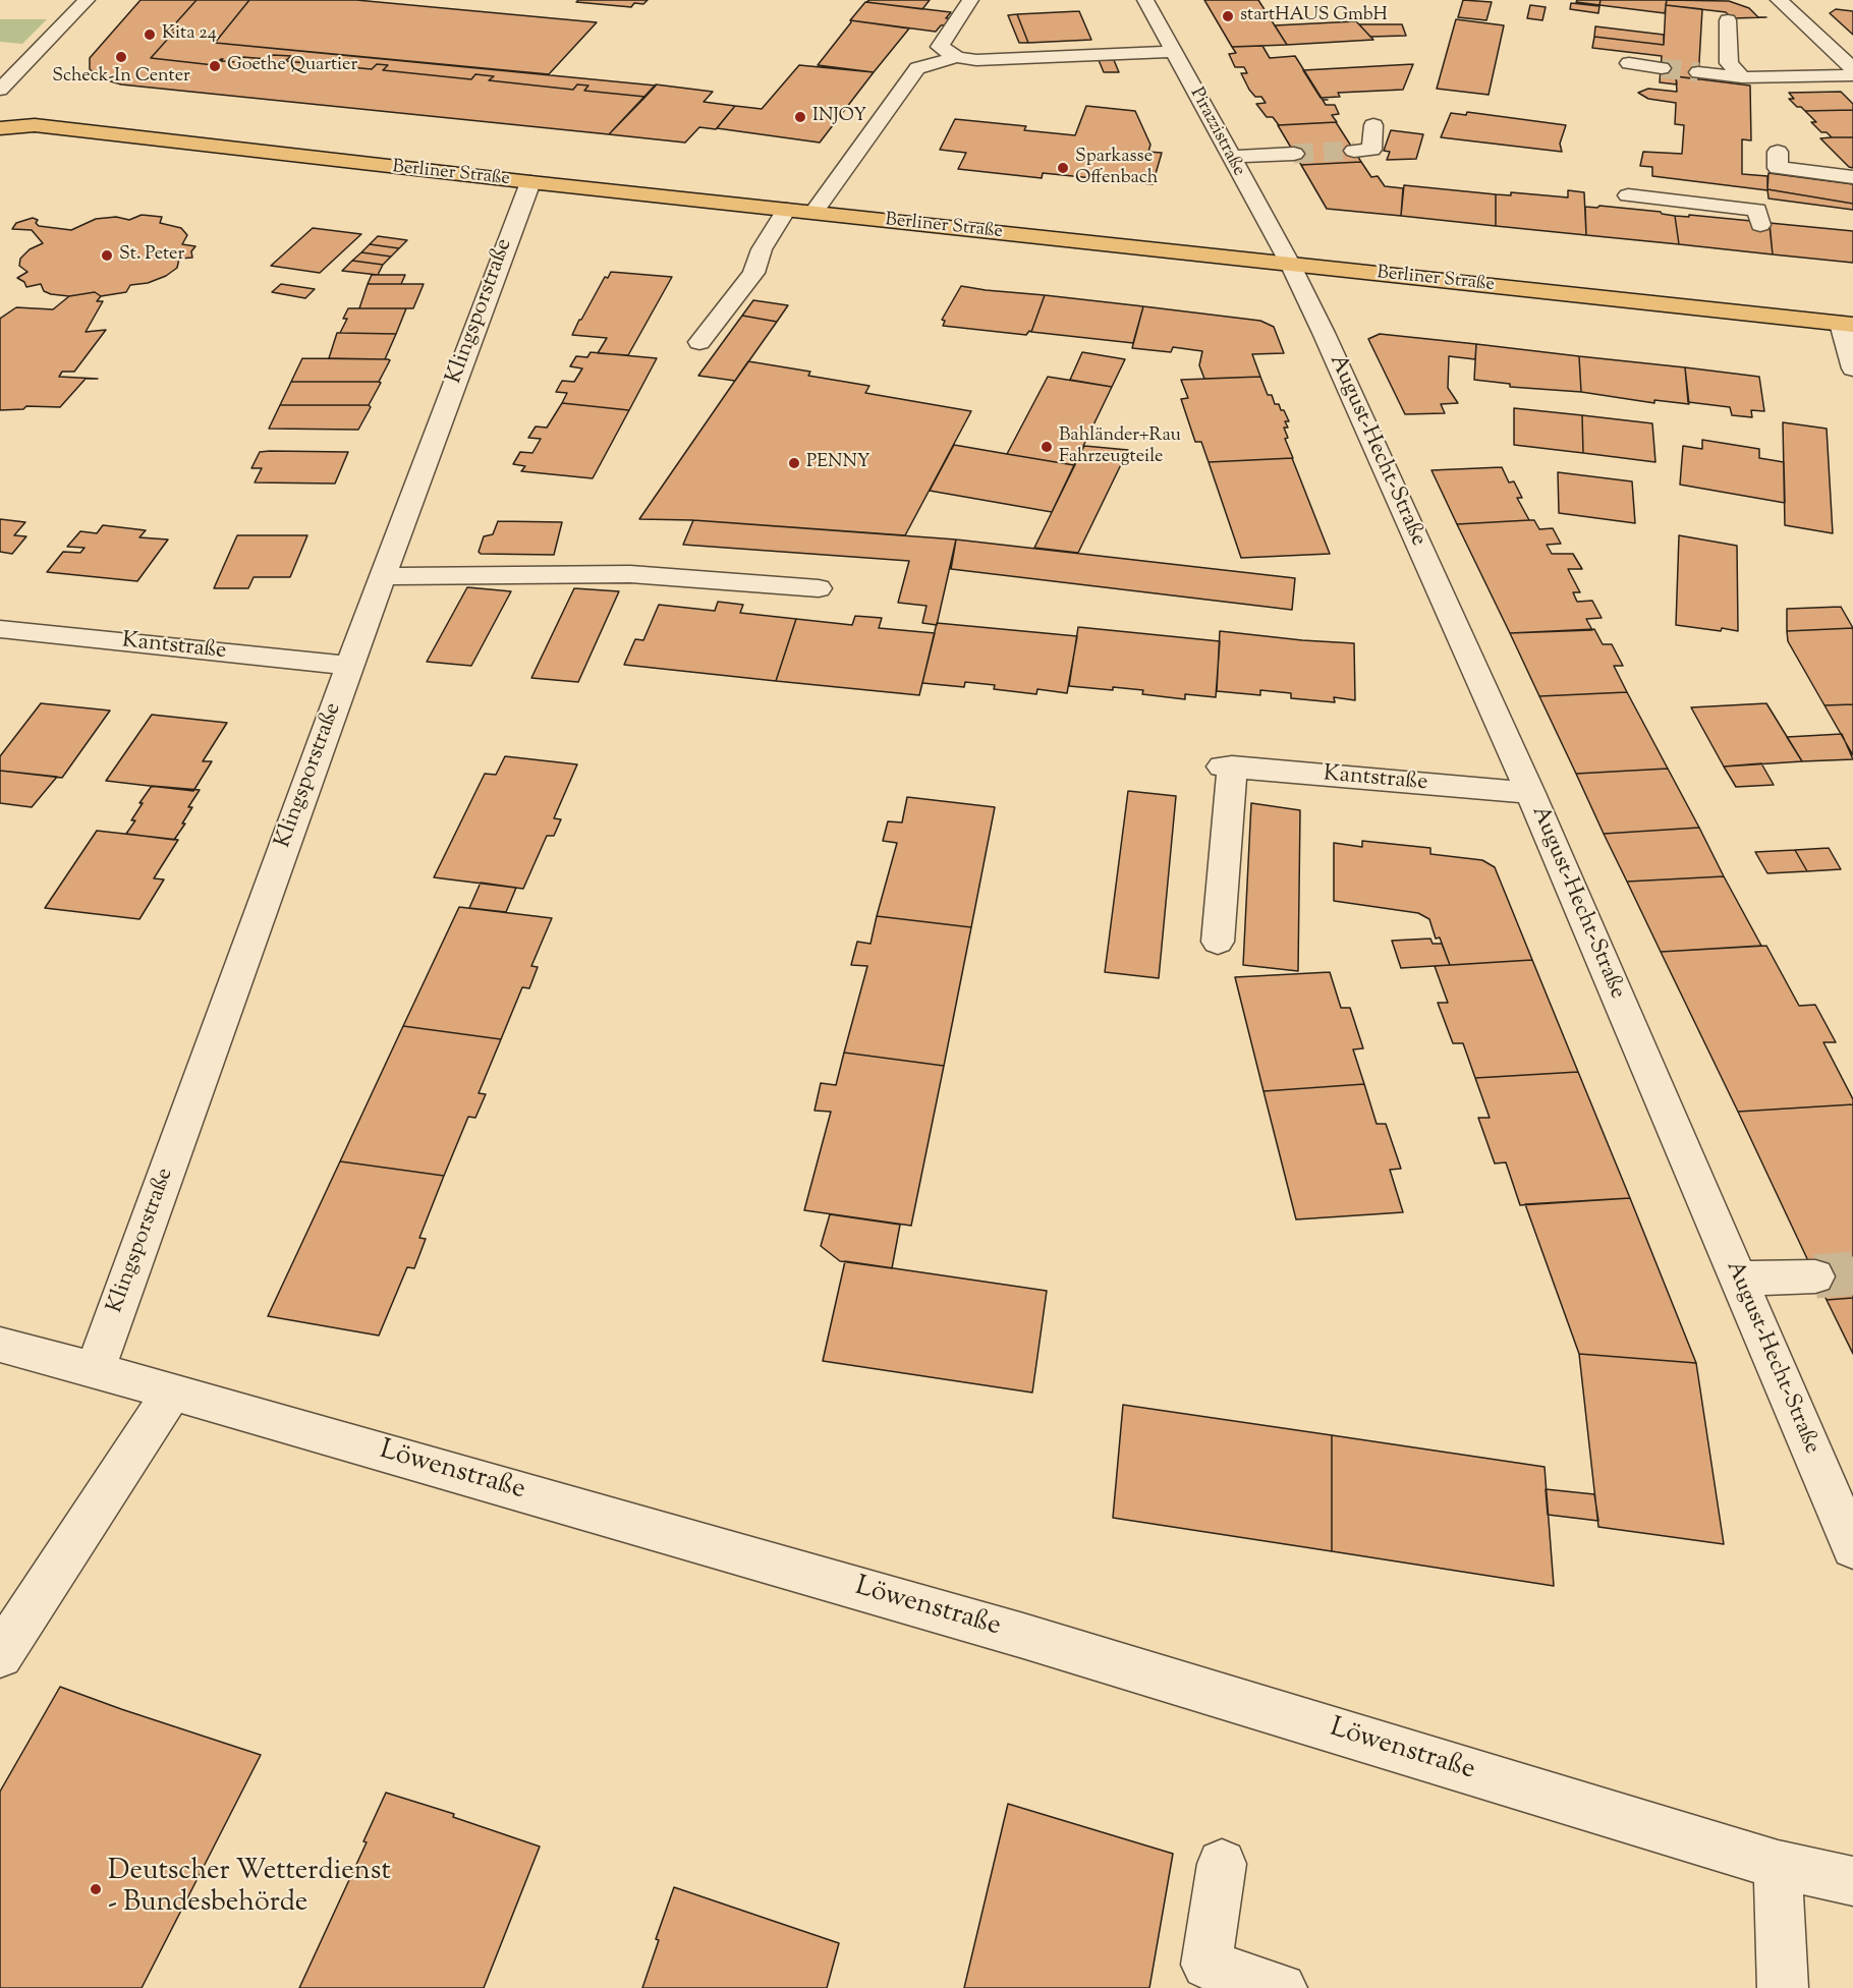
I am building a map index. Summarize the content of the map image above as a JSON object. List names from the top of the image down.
{
  "streets": {
    "main road": ["Berliner Straße"],
    "street": [
      "Pirazzistraße",
      "Klingsporstraße",
      "August-Hecht-Straße",
      "Kantstraße",
      "Löwenstraße"
    ]
  },
  "crossings": [
    ["Pirazzistraße", "Berliner Straße"],
    ["Pirazzistraße", "August-Hecht-Straße"],
    ["Berliner Straße", "Klingsporstraße"],
    ["Berliner Straße", "August-Hecht-Straße"],
    ["Klingsporstraße", "Kantstraße"],
    ["Klingsporstraße", "Löwenstraße"],
    ["August-Hecht-Straße", "Kantstraße"]
  ],
  "places": [
    "startHAUS GmbH",
    "Kita 24",
    "Scheck-In Center",
    "Goethe Quartier",
    "INJOY",
    "Sparkasse Offenbach",
    "St. Peter",
    "Bahländer+Rau Fahrzeugteile",
    "PENNY",
    "Deutscher Wetterdienst - Bundesbehörde"
  ]
}
